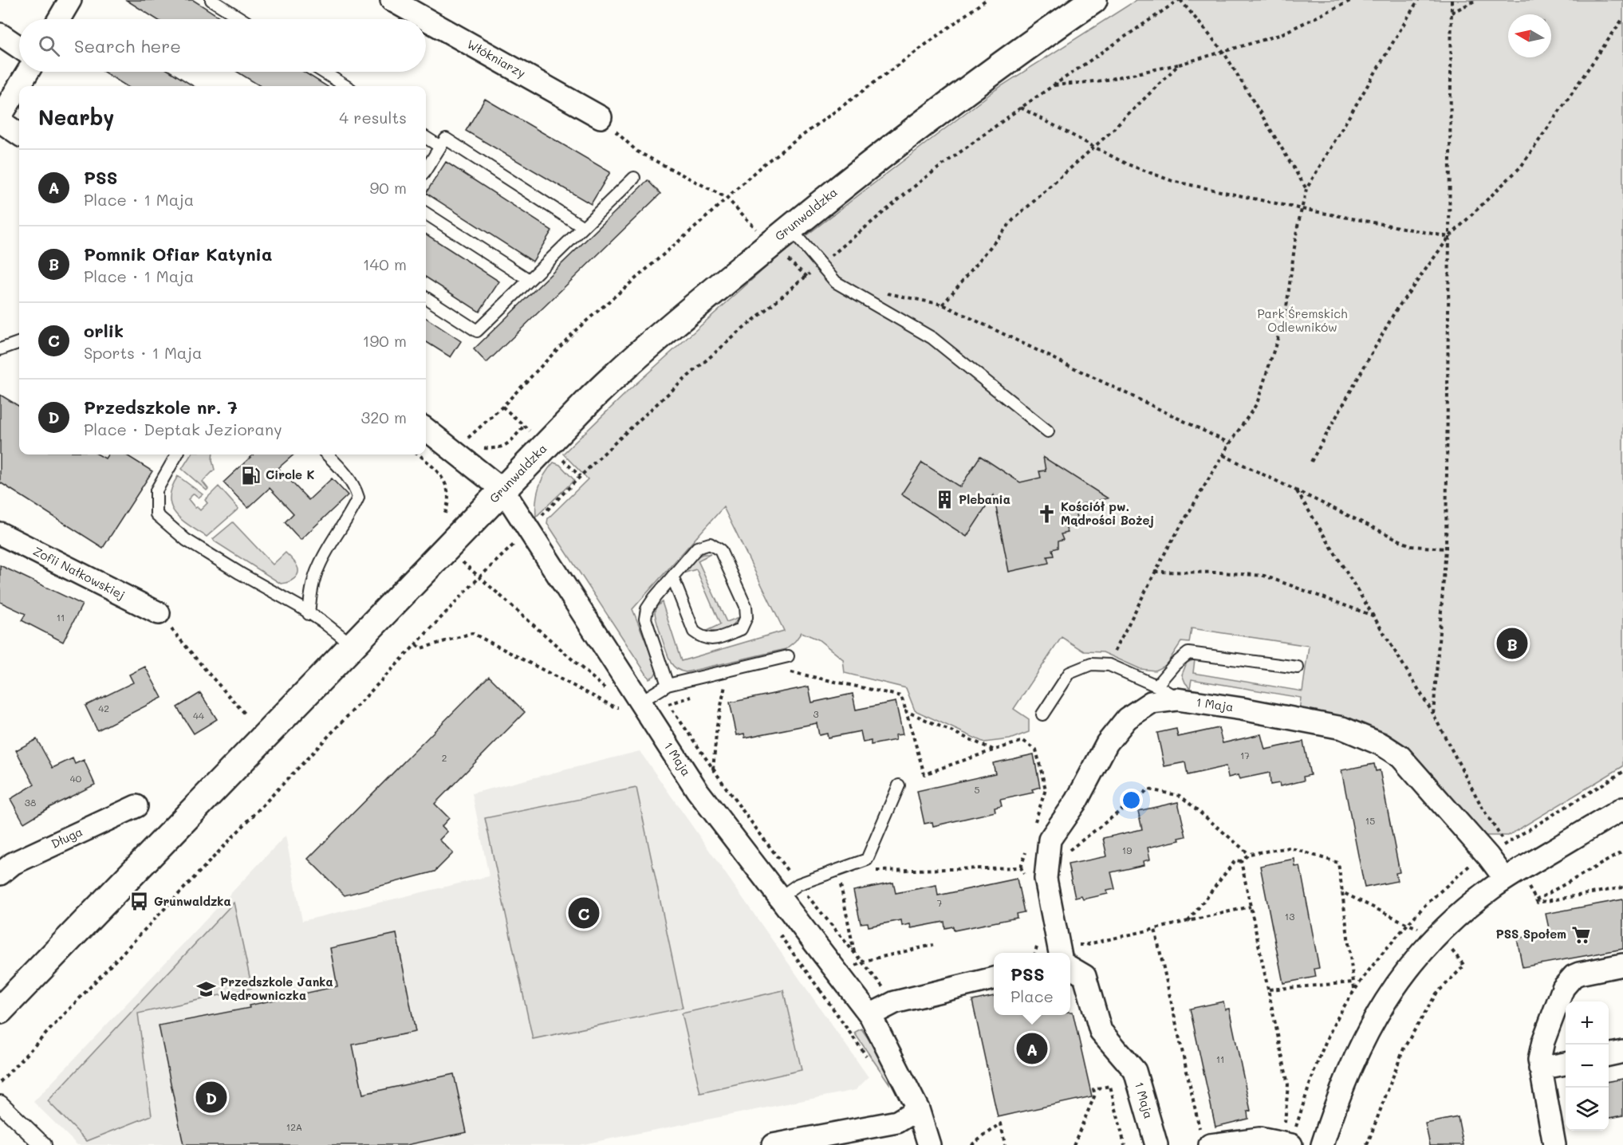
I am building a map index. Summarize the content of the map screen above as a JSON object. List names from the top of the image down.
{
  "streets": {
    "main road": ["Grunwaldzka"],
    "street": [
      "Włókniarzy",
      "Zofii Nałkowskiej",
      "1 Maja",
      "Długa"
    ]
  },
  "crossings": [
    ["Grunwaldzka", "1 Maja"]
  ],
  "parks": ["Park Śremskich Odlewników"],
  "places": {
    "fuel station": ["Circle K"],
    "building": ["Plebania"],
    "church": ["Kościół pw. Mądrości Bożej"],
    "bus stop": ["Grunwaldzka"],
    "supermarket": ["PSS Społem"],
    "school or university": ["Przedszkole Janka Wędrowniczka"]
  },
  "house_numbers": [
    "11",
    "42",
    "3",
    "44",
    "17",
    "2",
    "40",
    "5",
    "38",
    "15",
    "19",
    "7",
    "13",
    "11",
    "12A"
  ],
  "north": "left",
  "page": {
    "search": "Search here",
    "heading": ["Nearby", "4 results"],
    "list": [
      {
        "mark": "A",
        "name": "PSS",
        "note": "Place · 1 Maja",
        "value": "90 m"
      },
      {
        "mark": "B",
        "name": "Pomnik Ofiar Katynia",
        "note": "Place · 1 Maja",
        "value": "140 m"
      },
      {
        "mark": "C",
        "name": "orlik",
        "note": "Sports · 1 Maja",
        "value": "190 m"
      },
      {
        "mark": "D",
        "name": "Przedszkole nr. 7",
        "note": "Place · Deptak Jeziorany",
        "value": "320 m"
      }
    ],
    "pins": [
      "B",
      "C",
      "A",
      "D"
    ],
    "popup": ["PSS", "Place"],
    "map_buttons": ["+", "−"]
  }
}
